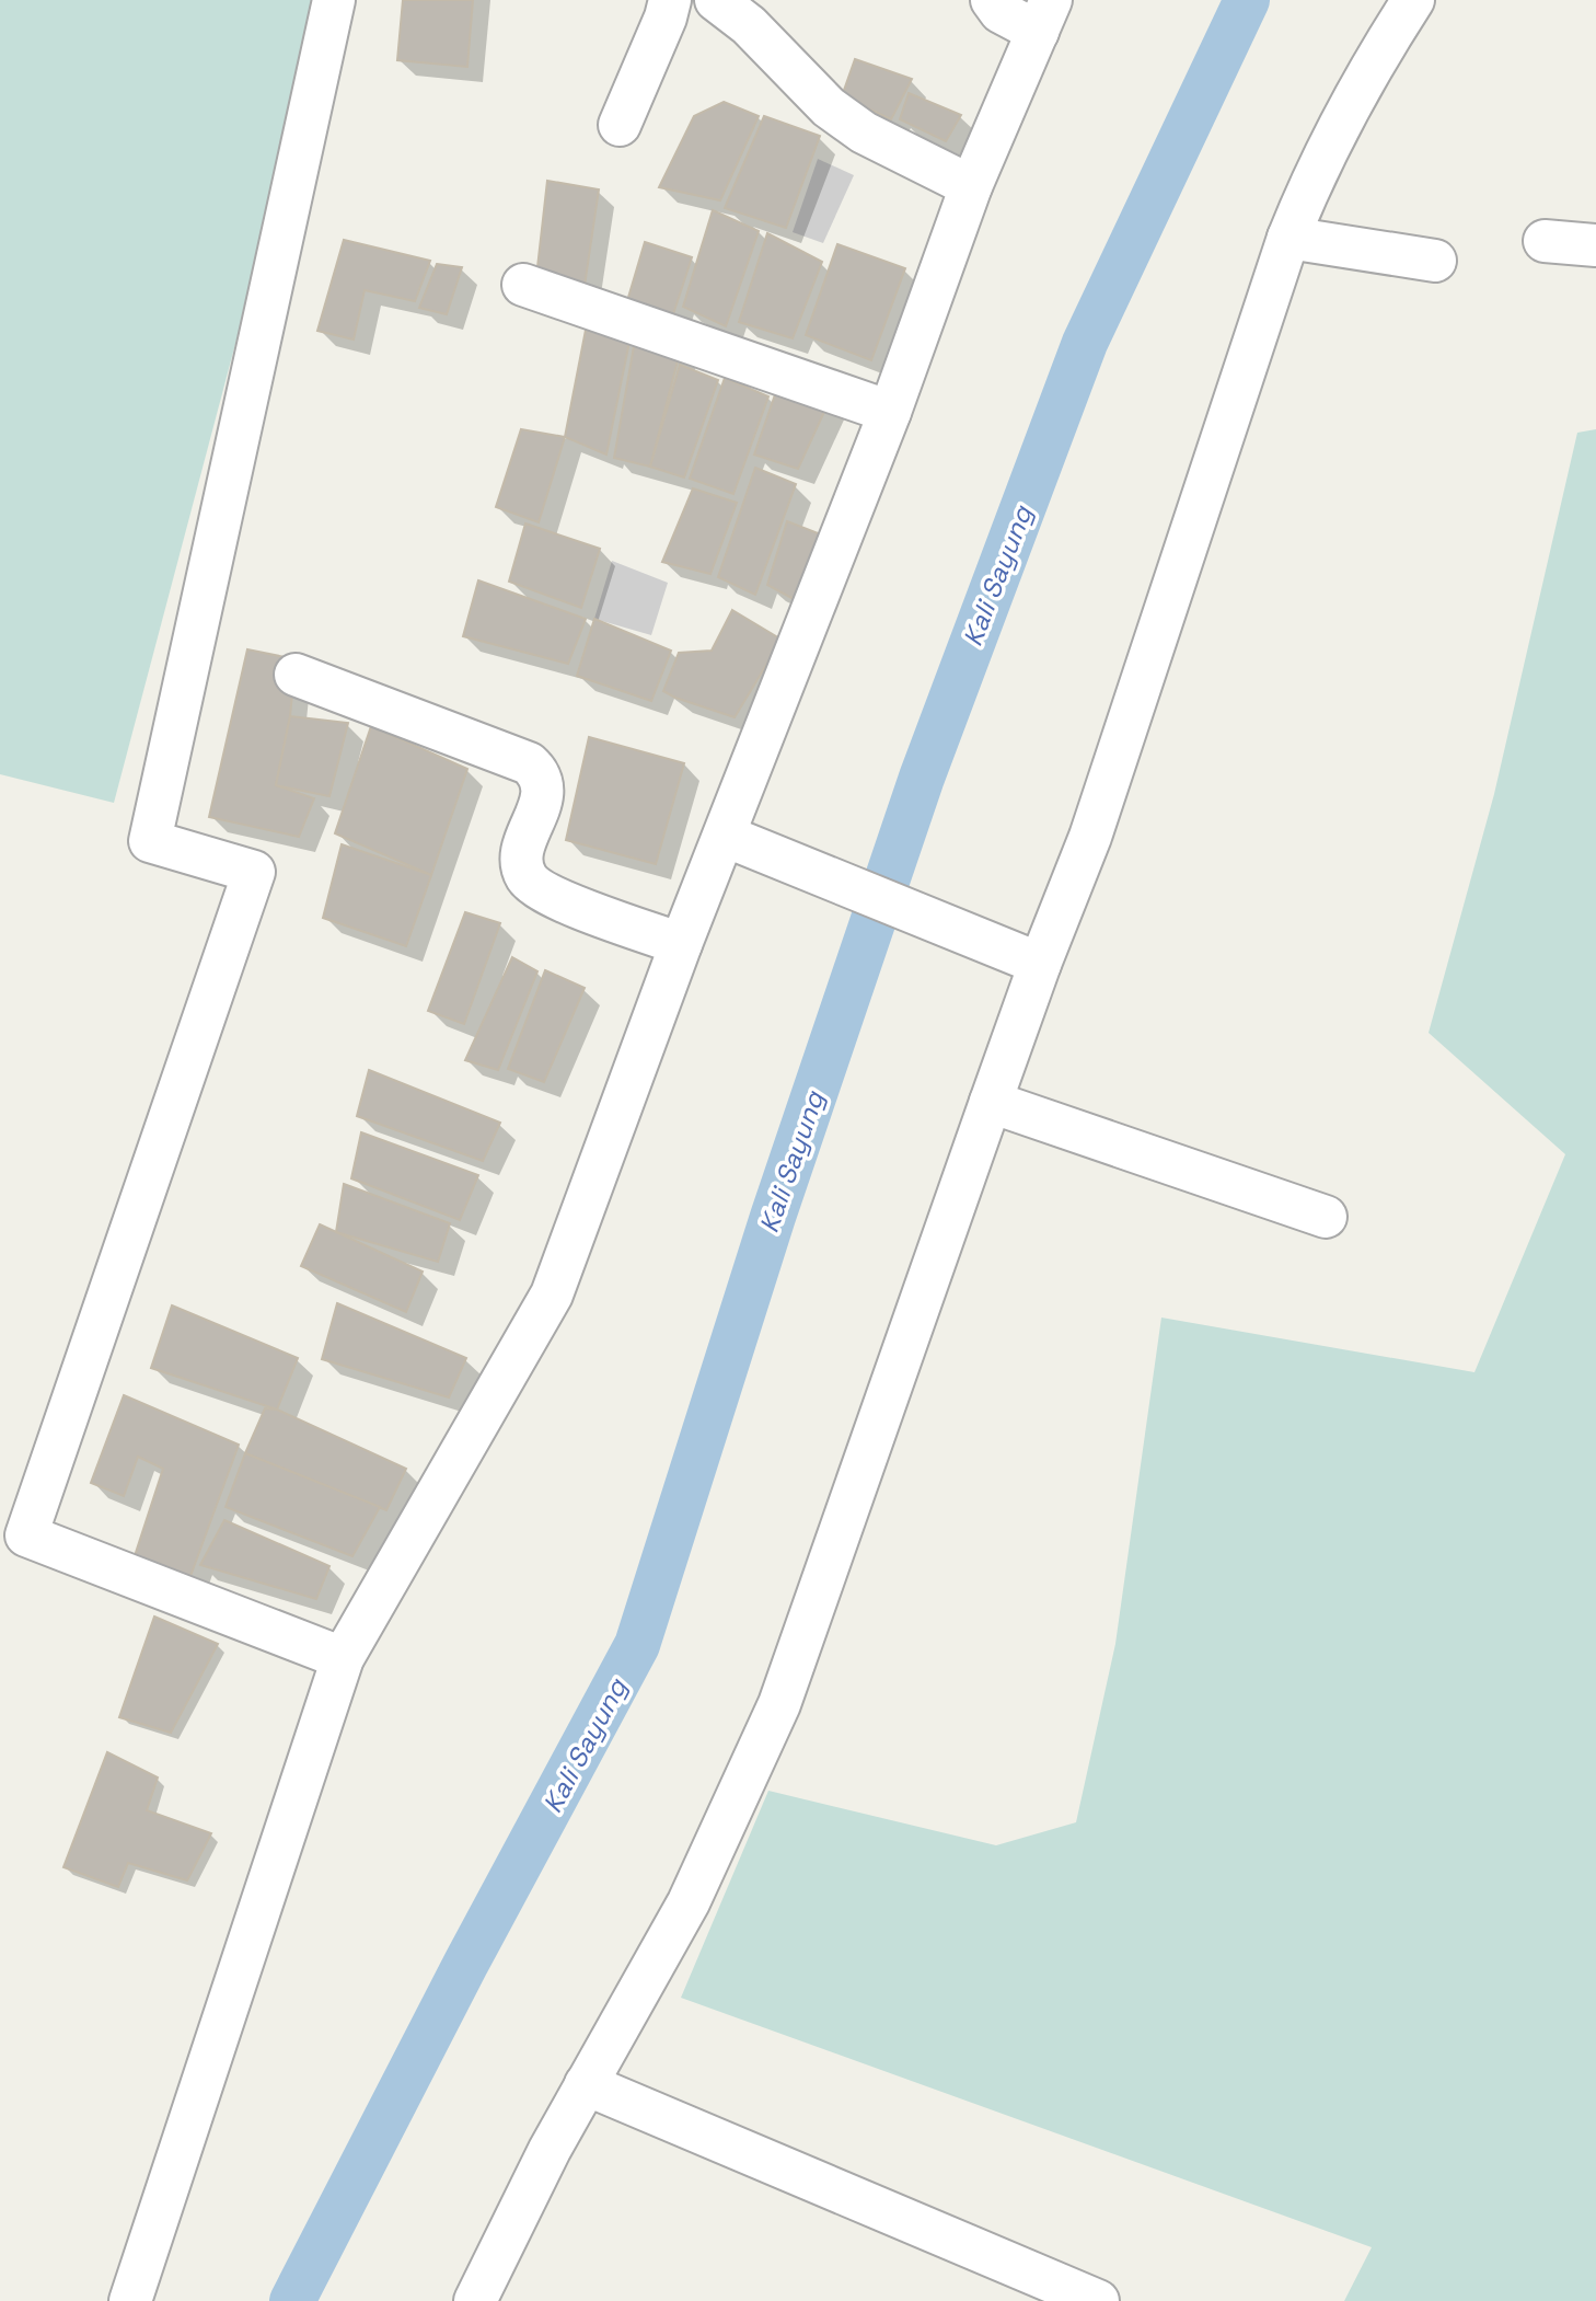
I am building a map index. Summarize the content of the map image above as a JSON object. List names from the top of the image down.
{
  "water": ["Kali Sayung"]
}
